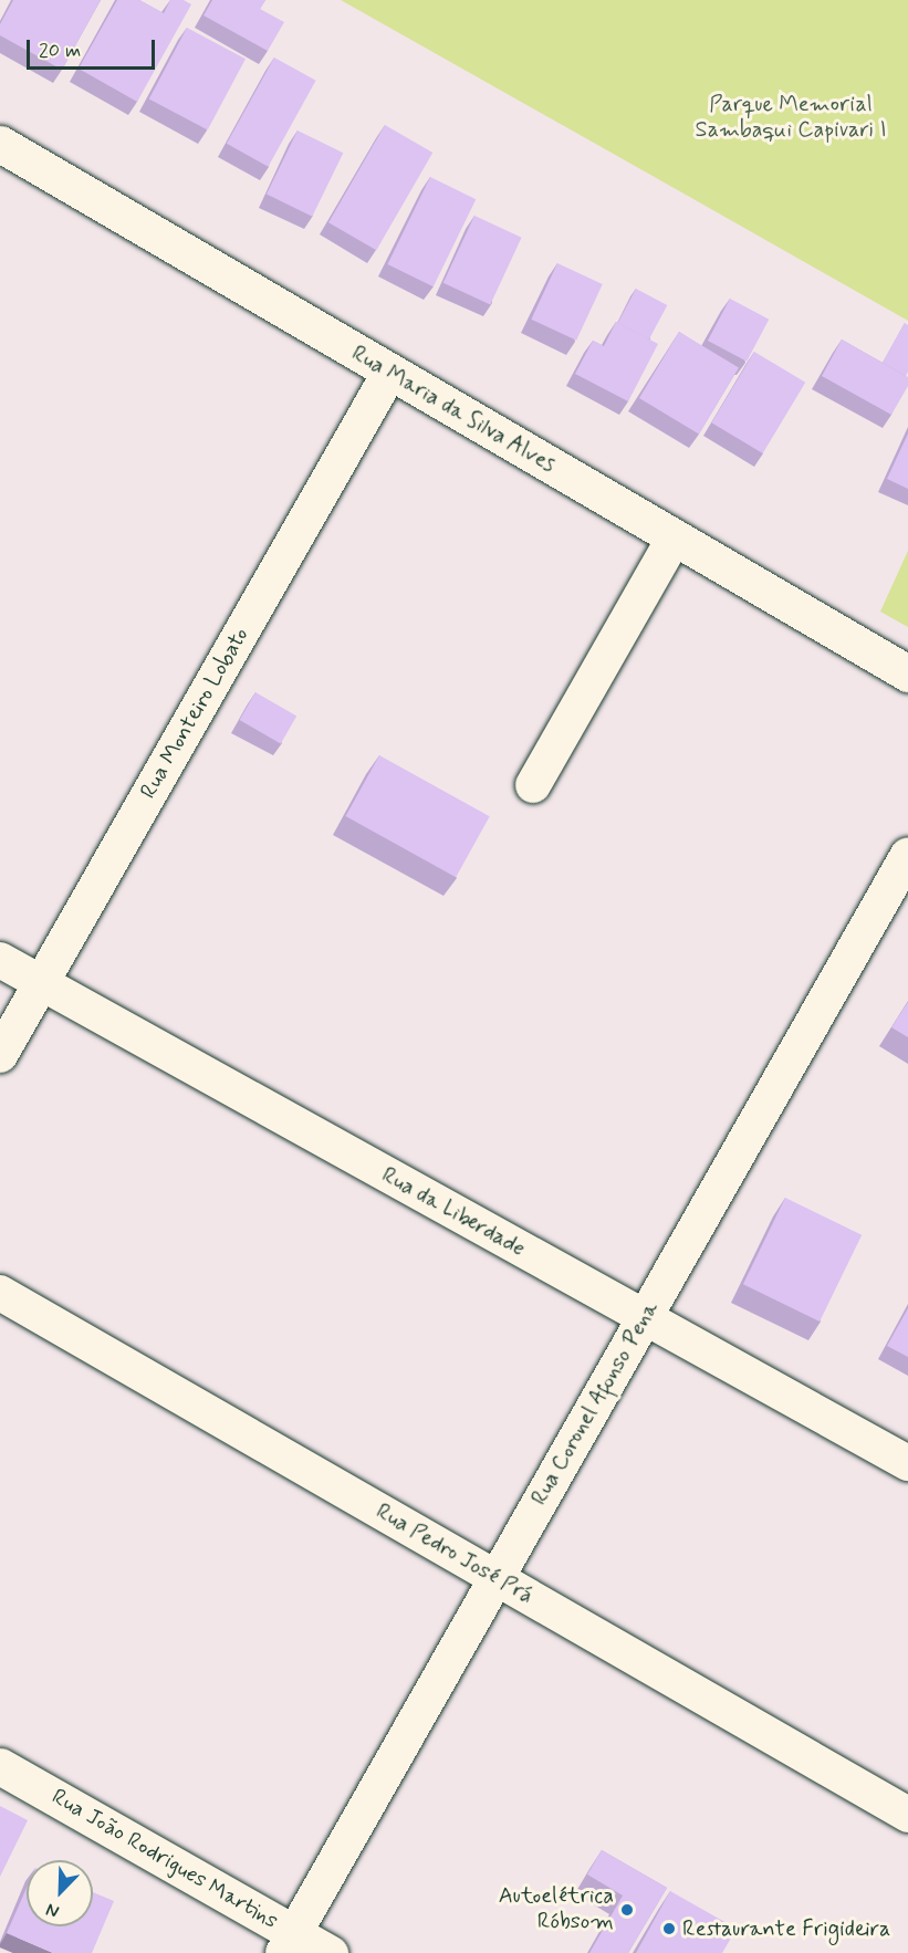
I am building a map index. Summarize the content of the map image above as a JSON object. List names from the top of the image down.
{
  "streets": {
    "street": [
      "Rua Maria da Silva Alves",
      "Rua Monteiro Lobato",
      "Rua da Liberdade",
      "Rua Coronel Afonso Pena",
      "Rua Pedro José Prá",
      "Rua João Rodrigues Martins"
    ]
  },
  "crossings": [
    ["Rua Maria da Silva Alves", "Rua Monteiro Lobato"],
    ["Rua Monteiro Lobato", "Rua da Liberdade"],
    ["Rua da Liberdade", "Rua Coronel Afonso Pena"],
    ["Rua Coronel Afonso Pena", "Rua Pedro José Prá"],
    ["Rua Coronel Afonso Pena", "Rua João Rodrigues Martins"]
  ],
  "parks": ["Parque Memorial Sambaqui Capivari I"],
  "places": ["Autoelétrica Róbsom", "Restaurante Frigideira"],
  "scale_bar": "20 m",
  "north": "bottom left"
}
